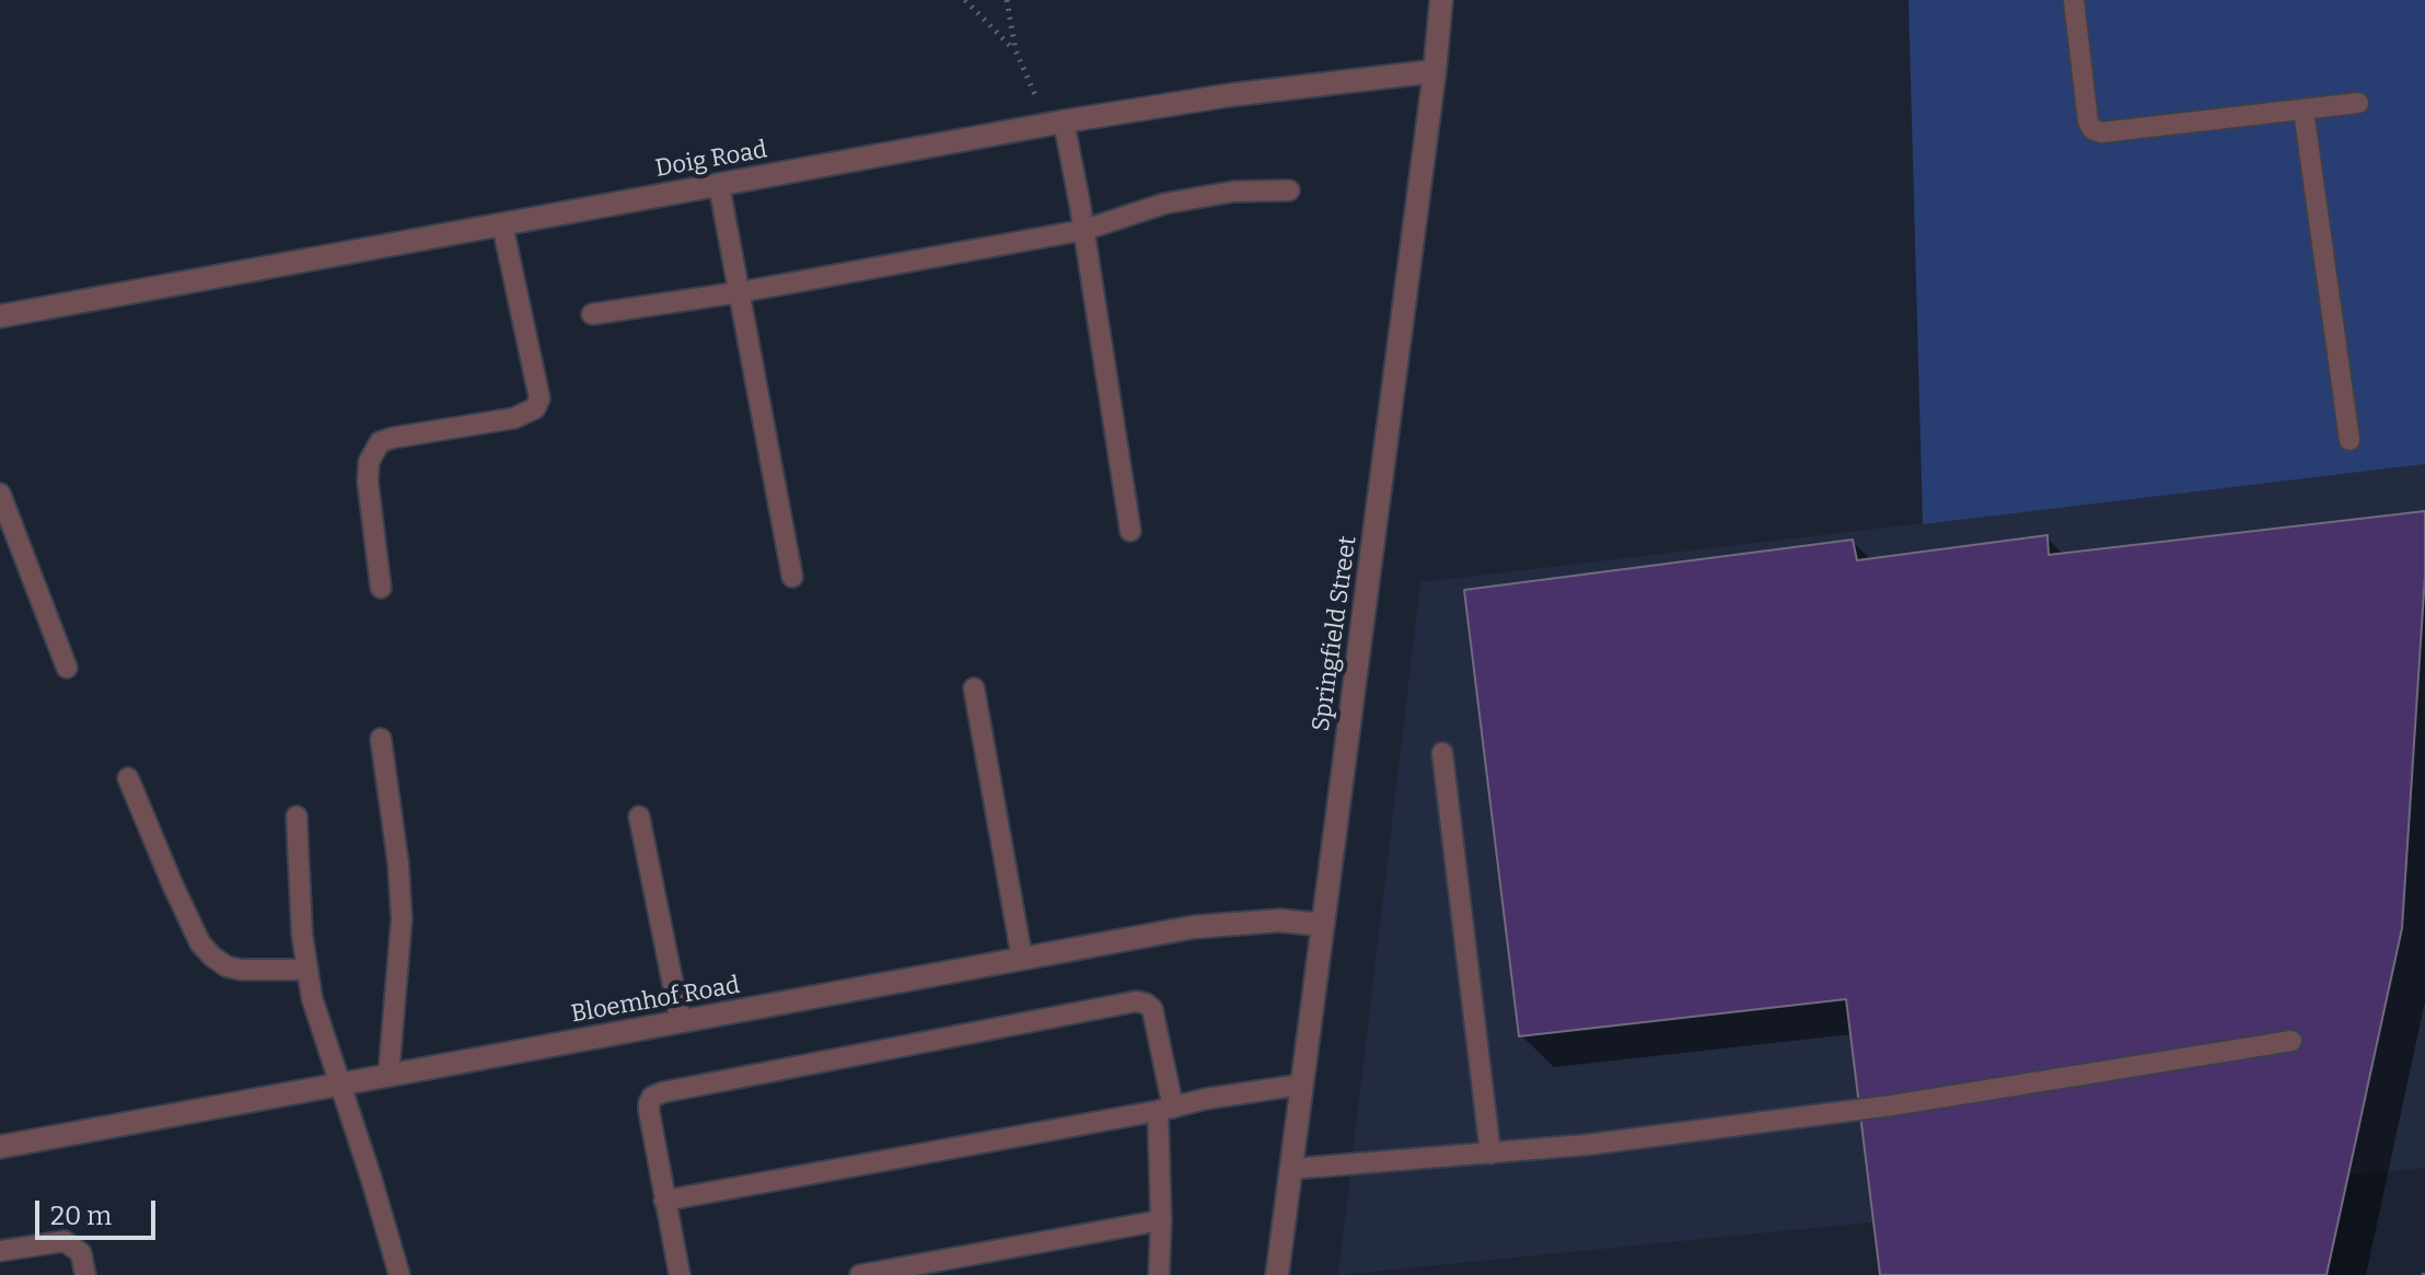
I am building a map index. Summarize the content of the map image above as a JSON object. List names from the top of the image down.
{
  "streets": {
    "street": ["Doig Road", "Springfield Street", "Bloemhof Road"]
  },
  "crossings": [
    ["Doig Road", "Springfield Street"],
    ["Springfield Street", "Bloemhof Road"]
  ],
  "scale_bar": "20 m"
}
